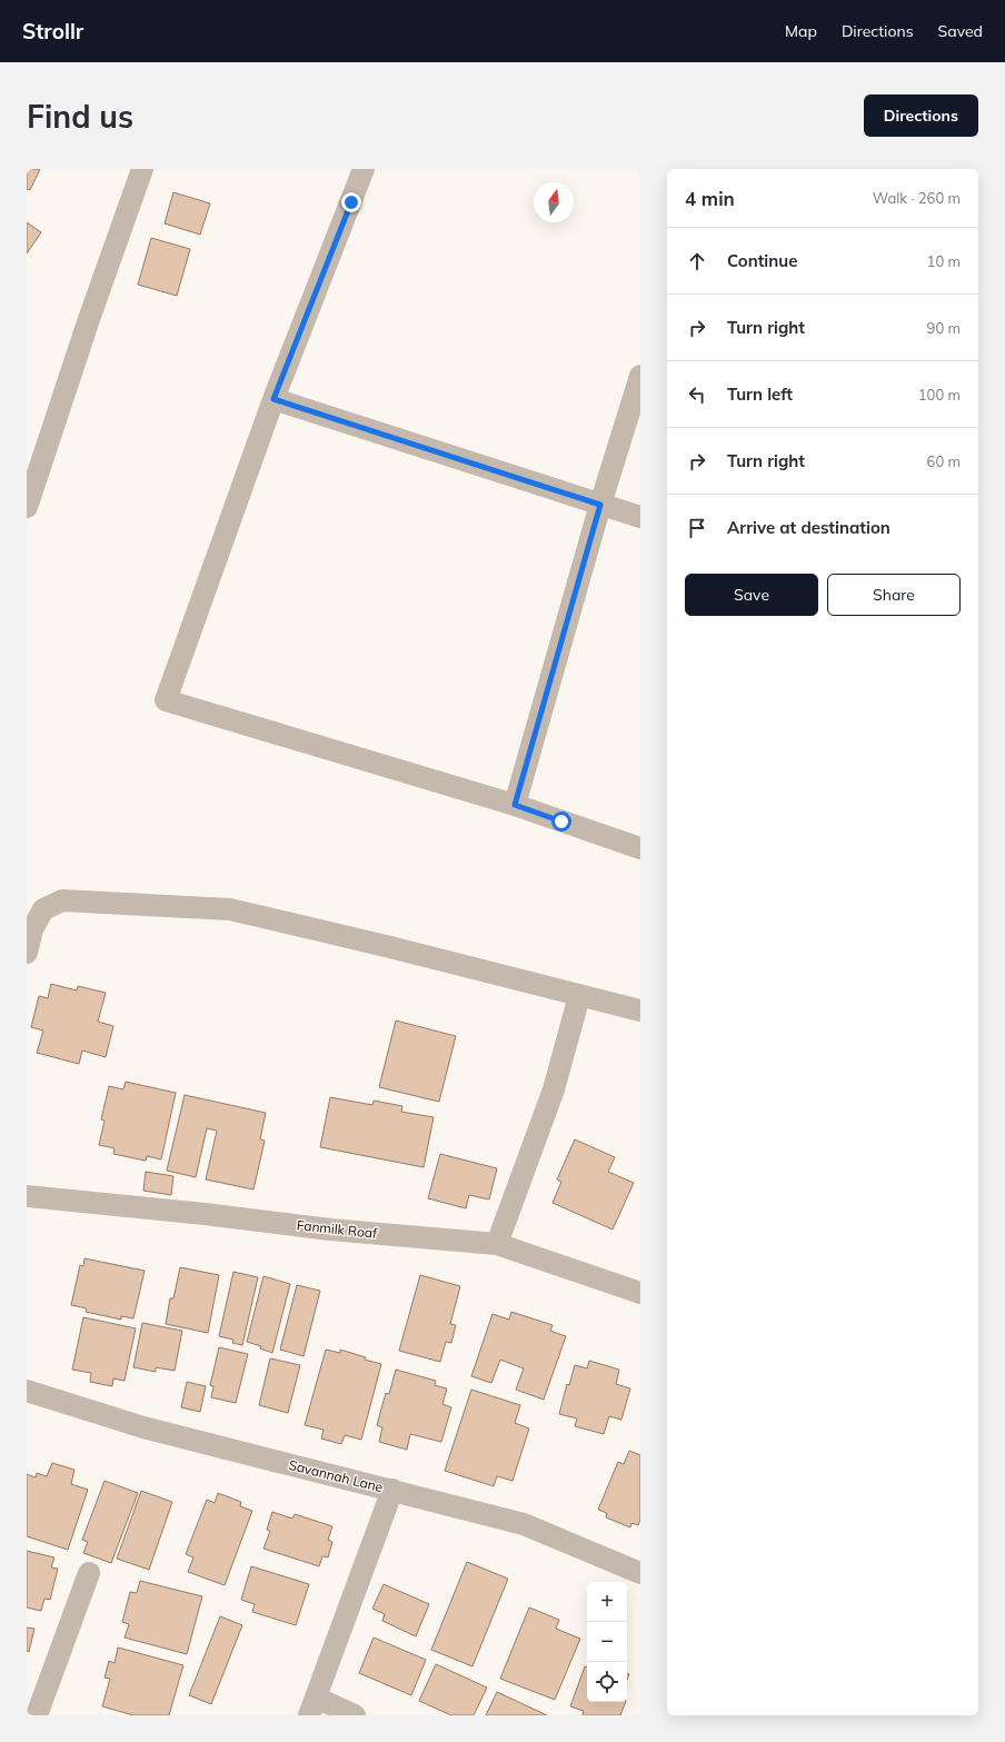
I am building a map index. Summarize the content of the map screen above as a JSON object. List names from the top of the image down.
{
  "streets": {
    "street": ["Fanmilk Roaf", "Savannah Lane"]
  },
  "north": "top",
  "page": {
    "header": "Strollr",
    "nav": ["Map", "Directions", "Saved"],
    "buttons": [
      "Directions",
      ["Save", "Share"]
    ],
    "title": "Find us",
    "heading": ["4 min", "Walk · 260 m"],
    "list": [
      ["Continue", "10 m"],
      ["Turn right", "90 m"],
      ["Turn left", "100 m"],
      ["Turn right", "60 m"],
      "Arrive at destination"
    ],
    "map_buttons": ["+", "−"]
  }
}
